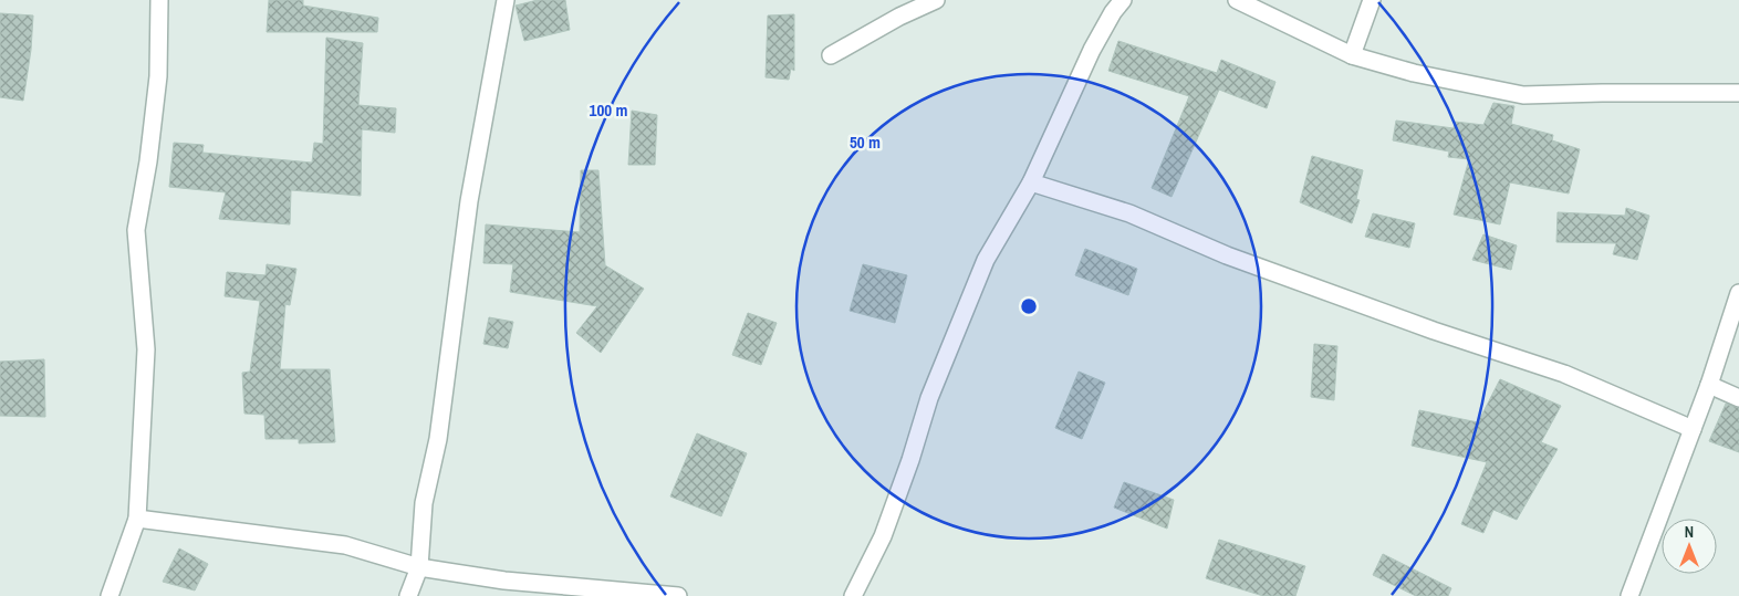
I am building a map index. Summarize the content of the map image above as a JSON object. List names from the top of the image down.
{
  "north": "top",
  "rings": ["100 m", "50 m"]
}
